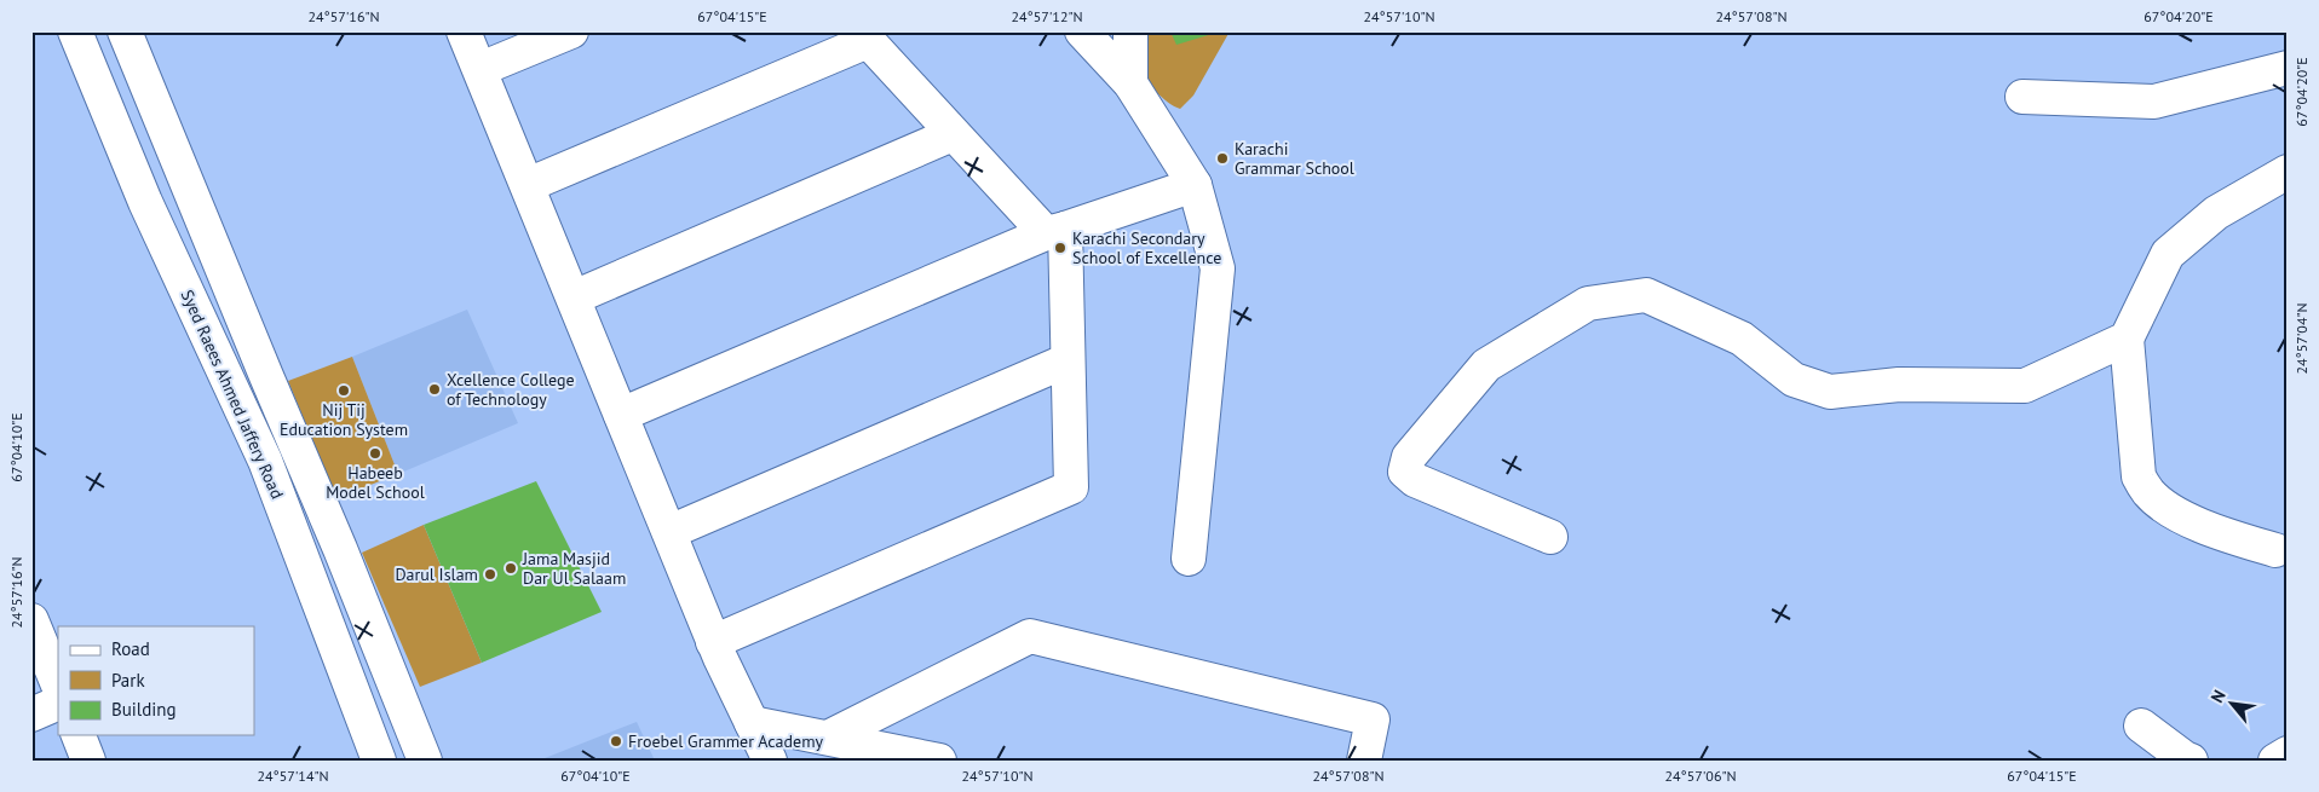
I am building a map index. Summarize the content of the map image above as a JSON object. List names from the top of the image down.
{
  "streets": {
    "street": ["Syed Raees Ahmed Jaffery Road"]
  },
  "places": [
    "Karachi Grammar School",
    "Karachi Secondary School of Excellence",
    "Xcellence College of Technology",
    "Nij Tij Education System",
    "Habeeb Model School",
    "Jama Masjid Dar Ul Salaam",
    "Darul Islam",
    "Froebel Grammer Academy"
  ],
  "legend": ["Road", "Park", "Building"],
  "north": "top left",
  "coordinates": [
    "24°57'16\"N",
    "67°04'15\"E",
    "24°57'12\"N",
    "24°57'10\"N",
    "24°57'08\"N",
    "67°04'20\"E",
    "24°57'04\"N",
    "67°04'10\"E",
    "24°57'14\"N",
    "24°57'06\"N"
  ]
}
